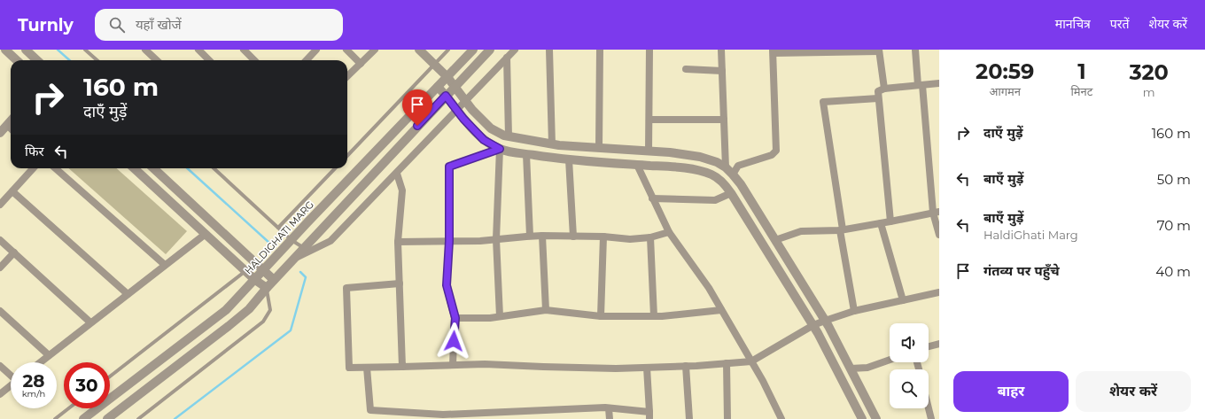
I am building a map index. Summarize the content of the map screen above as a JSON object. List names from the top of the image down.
{
  "streets": {
    "street": ["HALDIGHATI MARG"]
  },
  "page": {
    "header": "Turnly",
    "search": "यहाँ खोजें",
    "nav": ["मानचित्र", "परतें", "शेयर करें"],
    "eta": [
      "20:59",
      "आगमन",
      "1",
      "मिनट",
      "320",
      "m"
    ],
    "turn": ["160 m", "दाएँ मुड़ें"],
    "list": [
      {
        "name": "दाएँ मुड़ें",
        "value": "160 m"
      },
      {
        "name": "बाएँ मुड़ें",
        "value": "50 m"
      },
      {
        "name": "बाएँ मुड़ें",
        "note": "HaldiGhati Marg",
        "value": "70 m"
      },
      {
        "name": "गंतव्य पर पहुँचे",
        "value": "40 m"
      }
    ],
    "then": "फिर",
    "speed": "28 km/h",
    "limit": "30",
    "buttons": ["बाहर", "शेयर करें"]
  }
}
